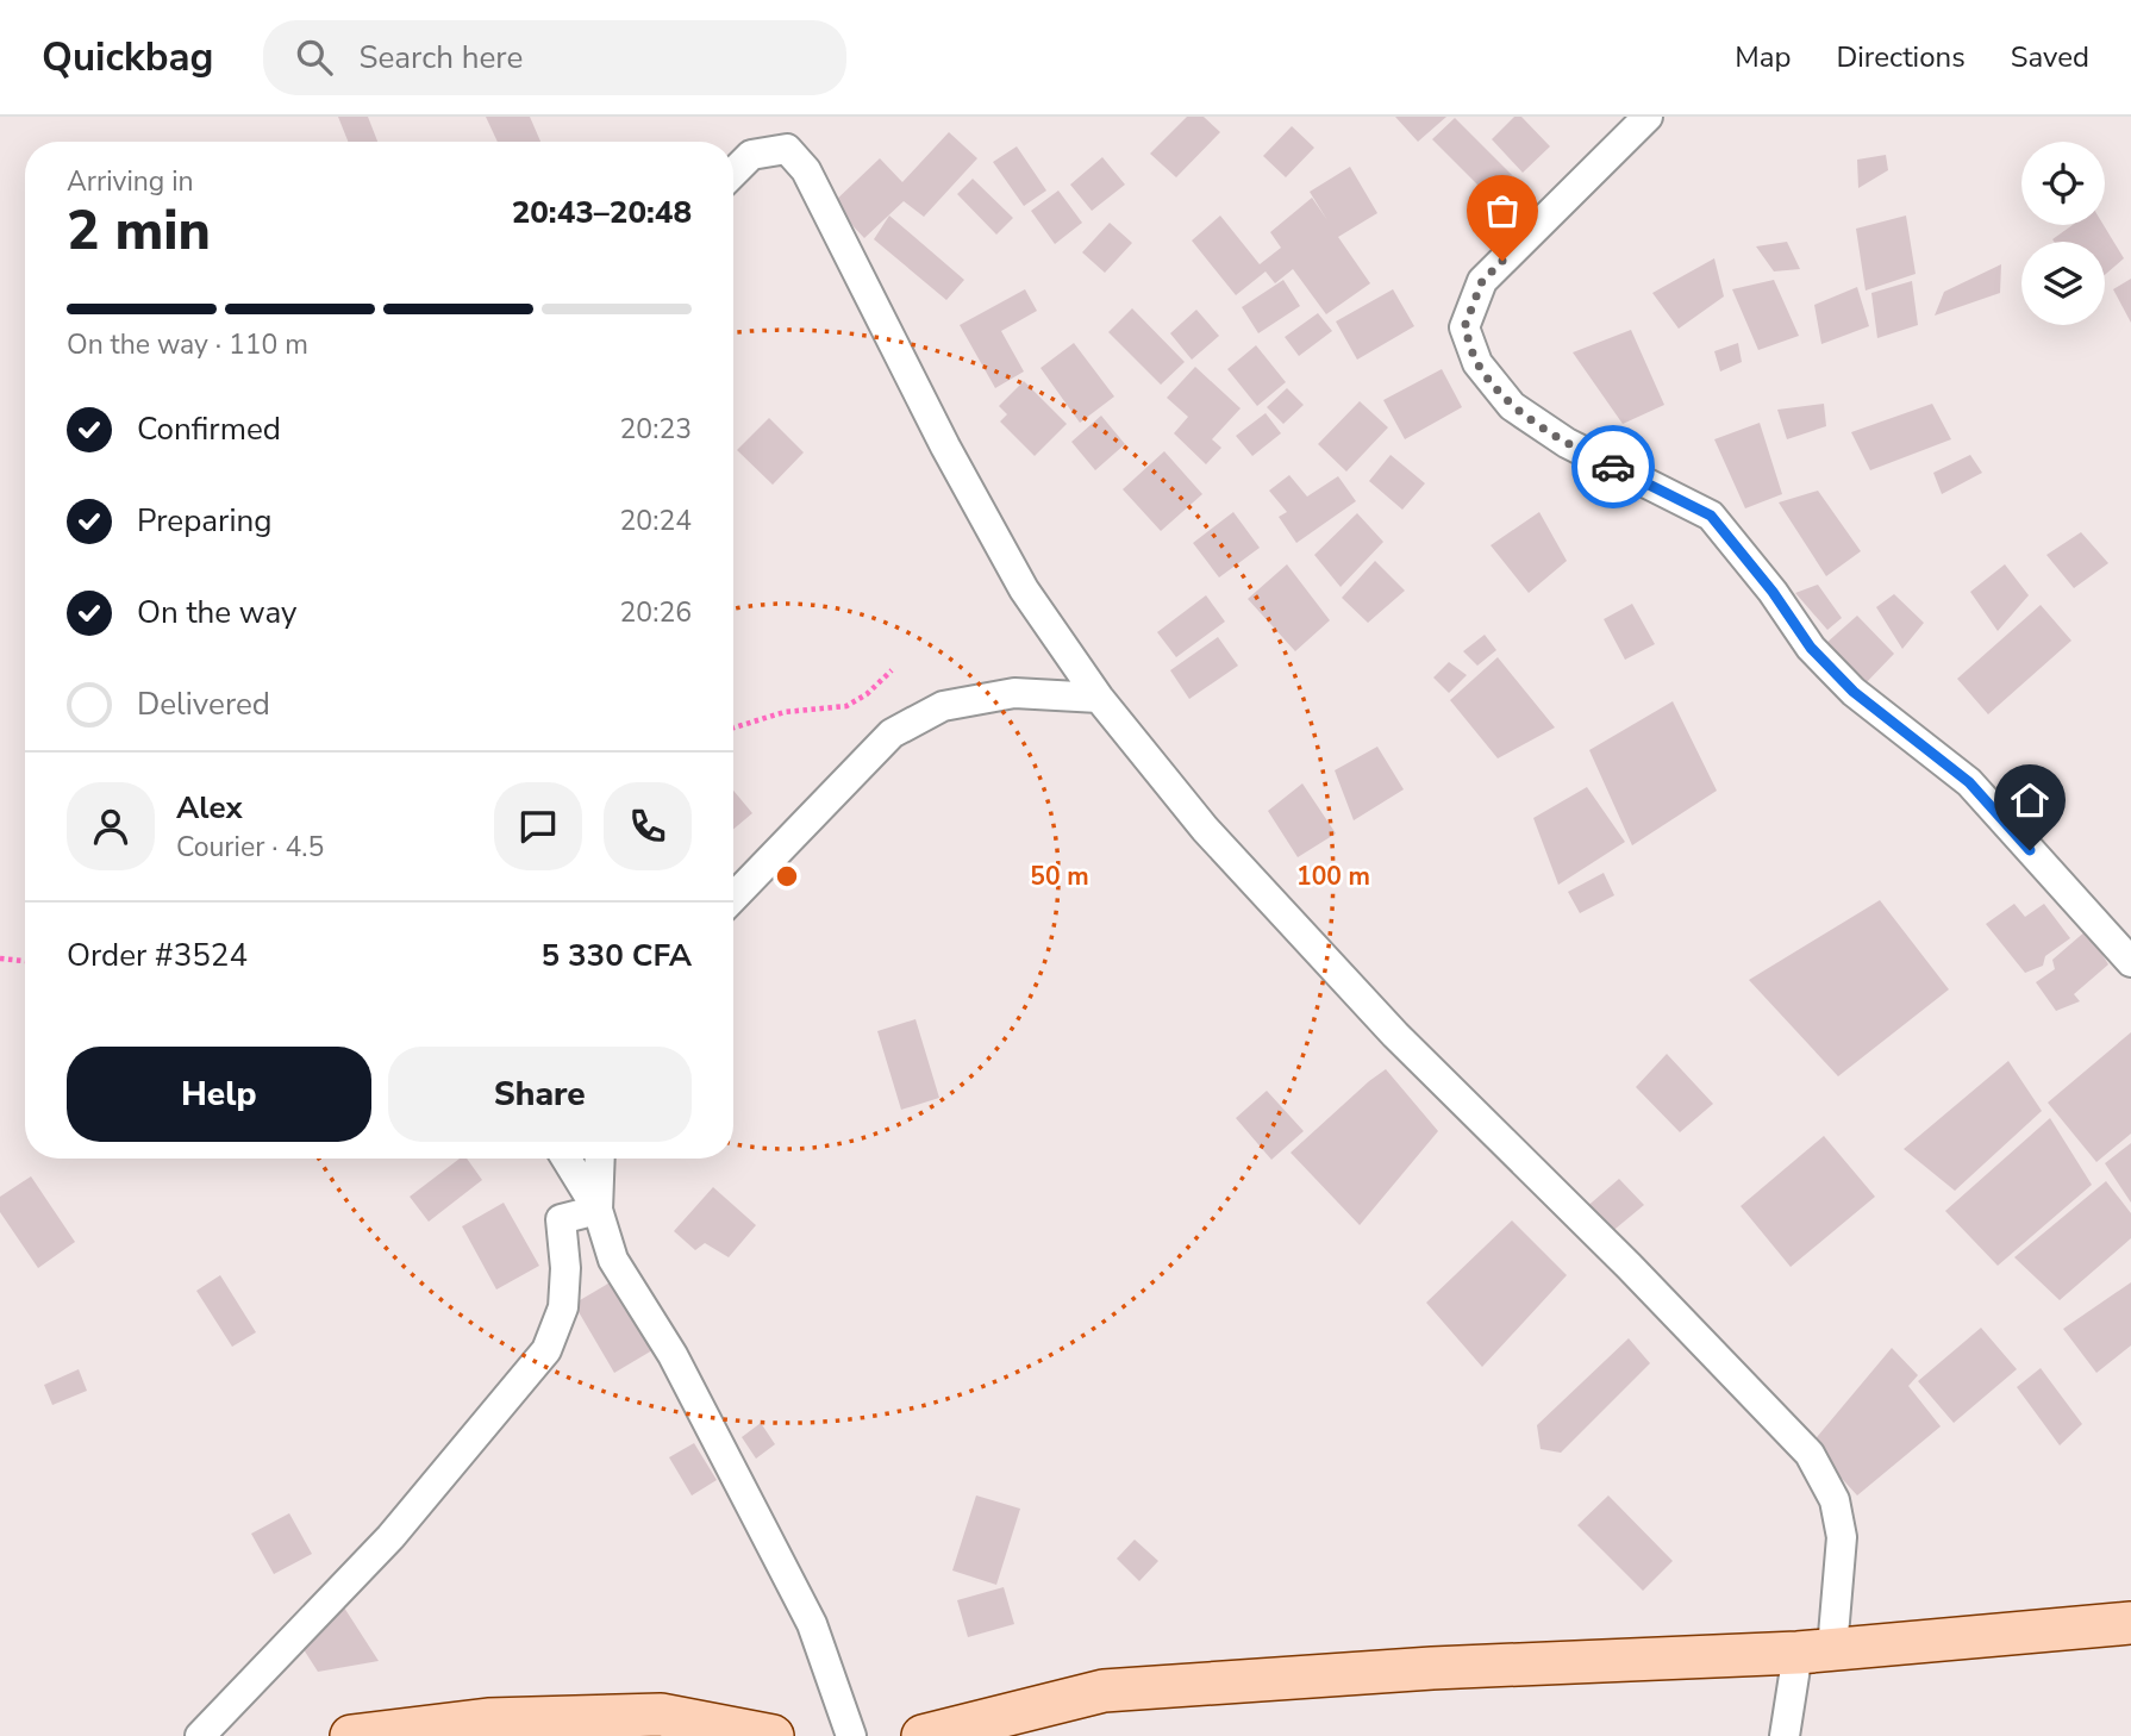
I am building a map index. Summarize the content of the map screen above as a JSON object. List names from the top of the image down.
{
  "page": {
    "header": "Quickbag",
    "search": "Search here",
    "nav": ["Map", "Directions", "Saved"],
    "heading": ["2 min", "Arriving in", "20:43–20:48"],
    "panel": [
      "Alex",
      "Courier · 4.5",
      "Order #3524",
      "5 330 CFA"
    ],
    "bar": "On the way · 110 m",
    "list": [
      ["Confirmed", "20:23"],
      ["Preparing", "20:24"],
      ["On the way", "20:26"],
      "Delivered"
    ],
    "buttons": ["Help", "Share"]
  },
  "rings": ["50 m", "100 m"]
}
